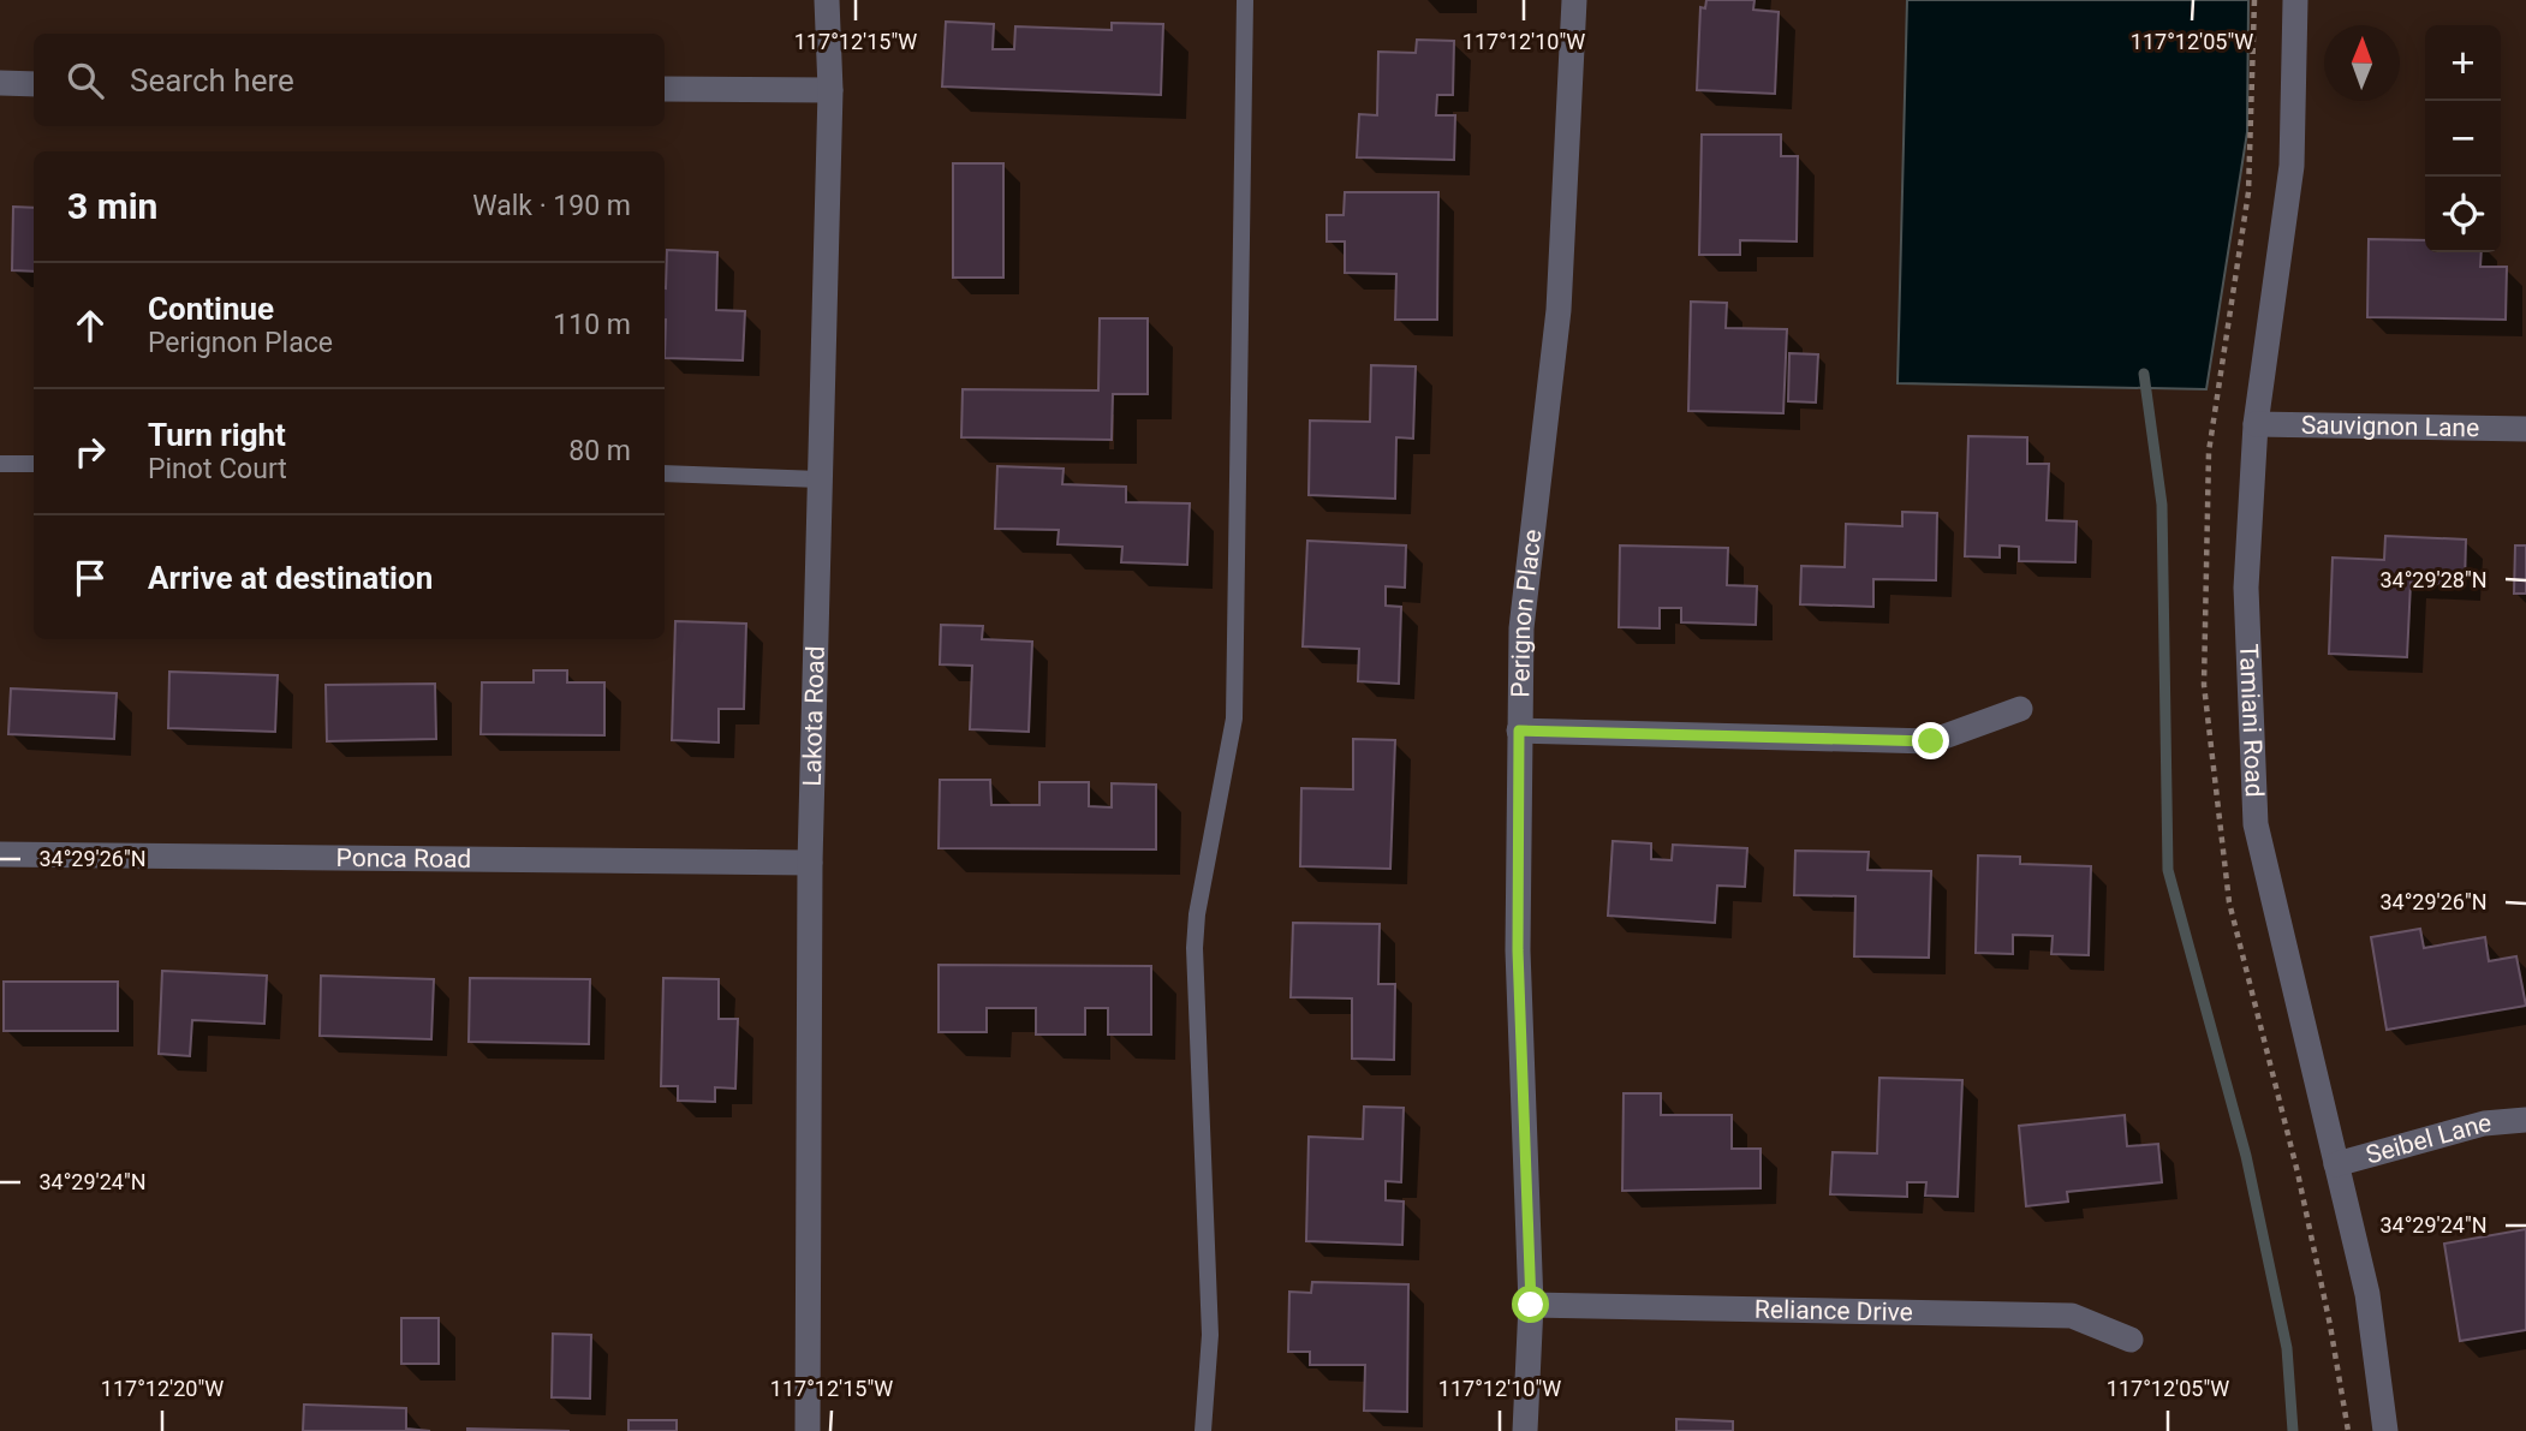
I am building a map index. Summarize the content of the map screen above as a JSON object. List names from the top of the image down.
{
  "streets": {
    "street": [
      "Sauvignon Lane",
      "Perignon Place",
      "Lakota Road",
      "Tamiani Road",
      "Ponca Road",
      "Seibel Lane",
      "Reliance Drive"
    ]
  },
  "crossings": [
    ["Sauvignon Lane", "Tamiani Road"],
    ["Perignon Place", "Reliance Drive"],
    ["Lakota Road", "Ponca Road"],
    ["Tamiani Road", "Seibel Lane"]
  ],
  "north": "top",
  "page": {
    "map_buttons": ["+", "−"],
    "search": "Search here",
    "heading": ["3 min", "Walk · 190 m"],
    "list": [
      ["Continue", "Perignon Place", "110 m"],
      ["Turn right", "Pinot Court", "80 m"],
      "Arrive at destination"
    ]
  },
  "coordinates": [
    "117°12'15\"W",
    "117°12'10\"W",
    "117°12'05\"W",
    "34°29'28\"N",
    "34°29'26\"N",
    "34°29'24\"N",
    "117°12'20\"W"
  ]
}
